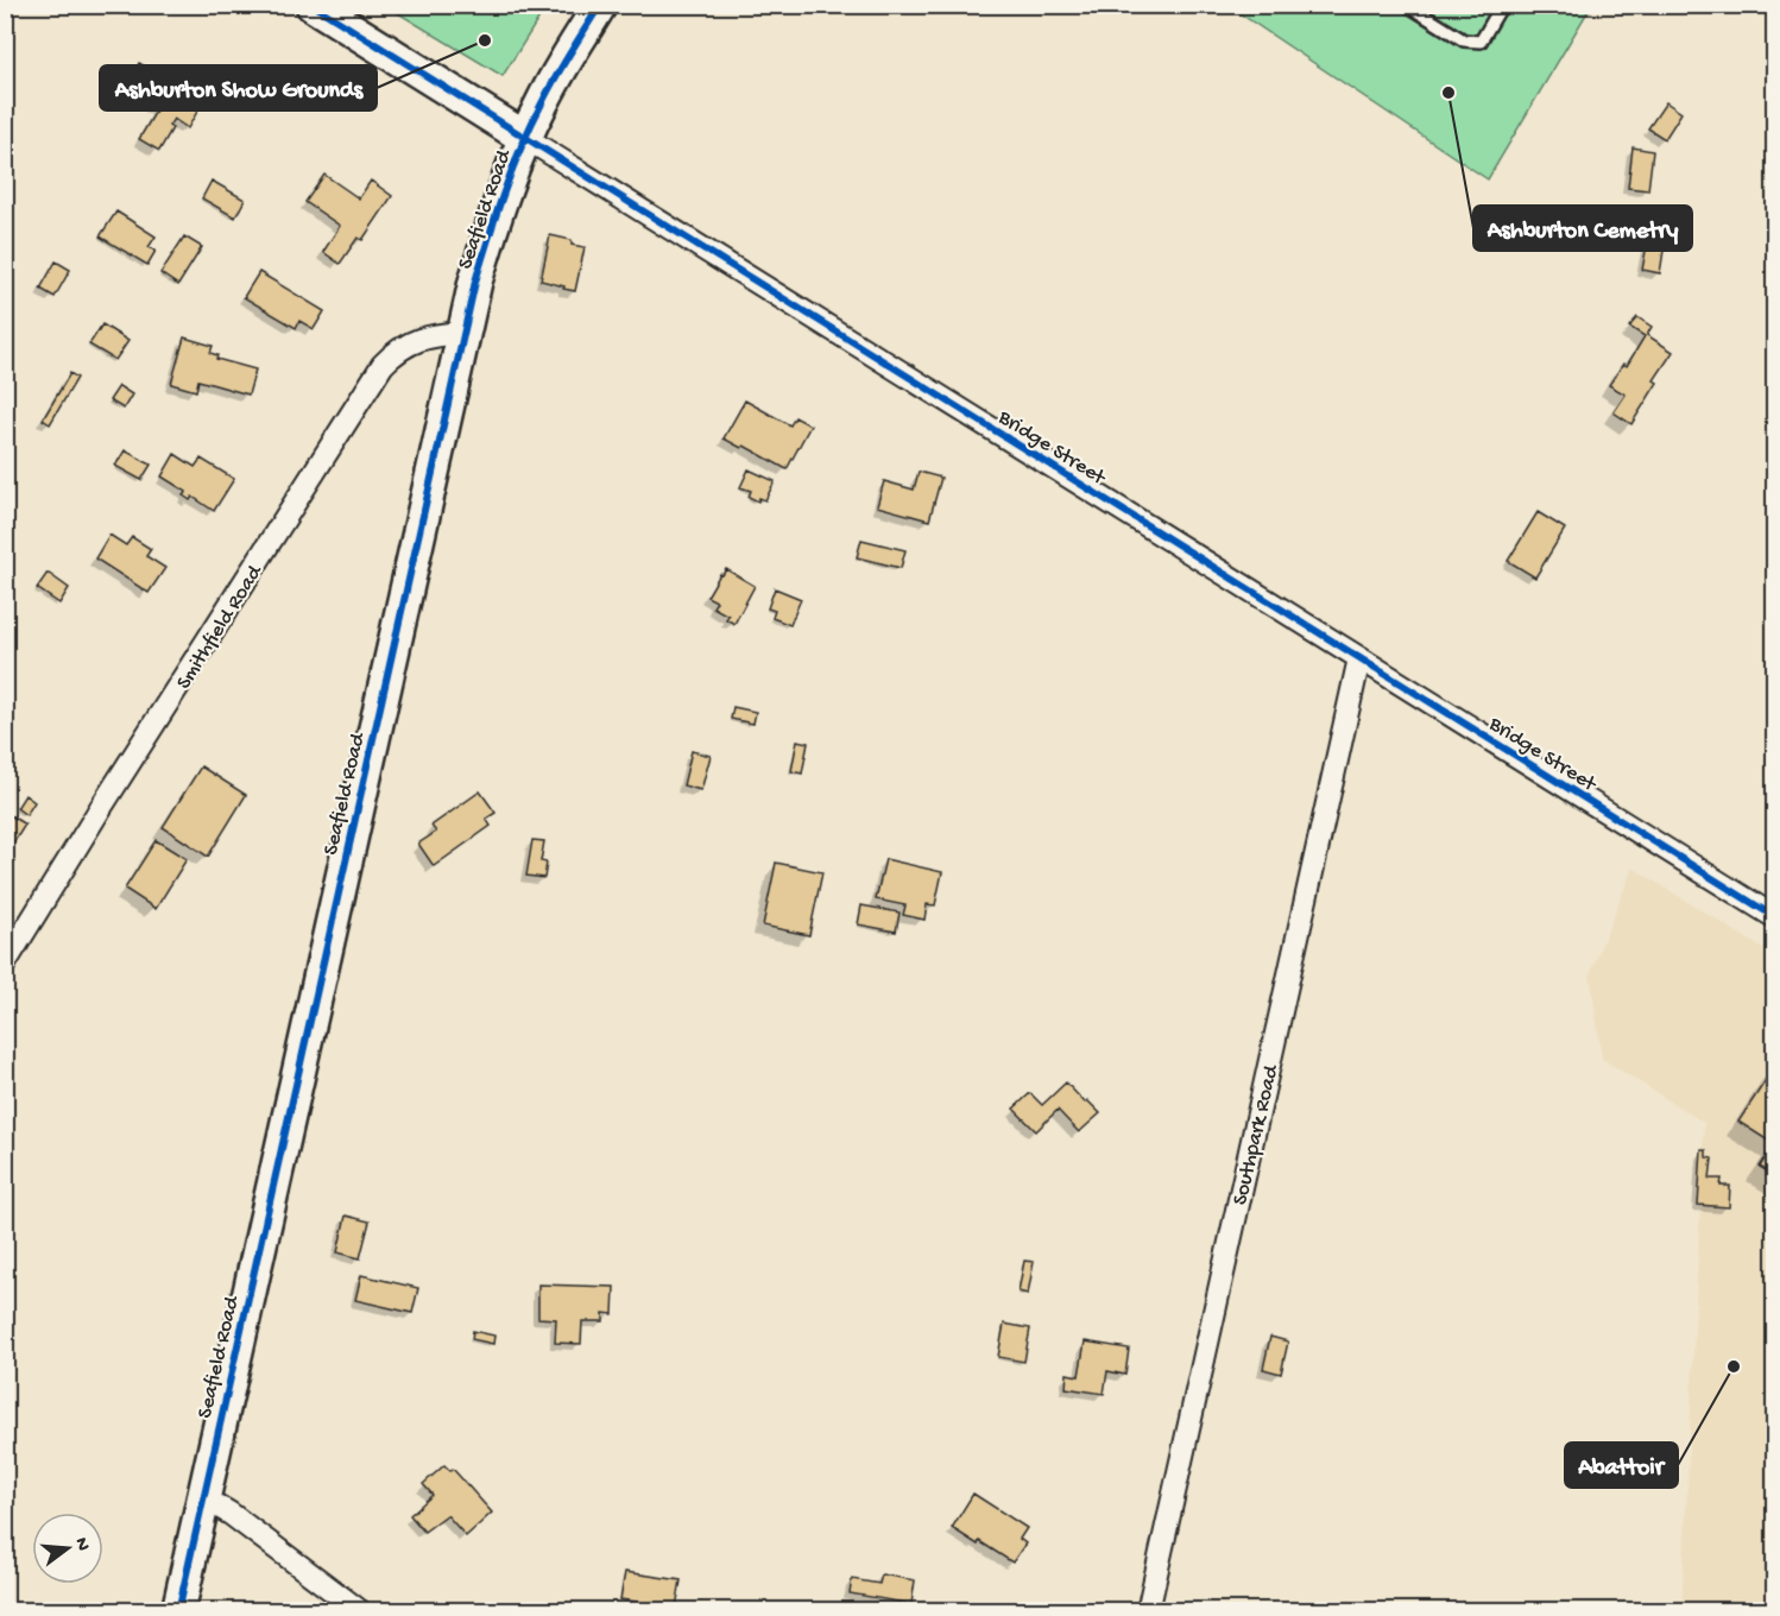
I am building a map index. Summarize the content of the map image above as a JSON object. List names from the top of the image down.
{
  "streets": {
    "street": [
      "Seafield Road",
      "Bridge Street",
      "Smithfield Road",
      "Southpark Road"
    ]
  },
  "crossings": [
    ["Seafield Road", "Bridge Street"],
    ["Seafield Road", "Smithfield Road"],
    ["Bridge Street", "Southpark Road"]
  ],
  "places": ["Ashburton Show Grounds", "Ashburton Cemetry", "Abattoir"],
  "north": "right"
}
